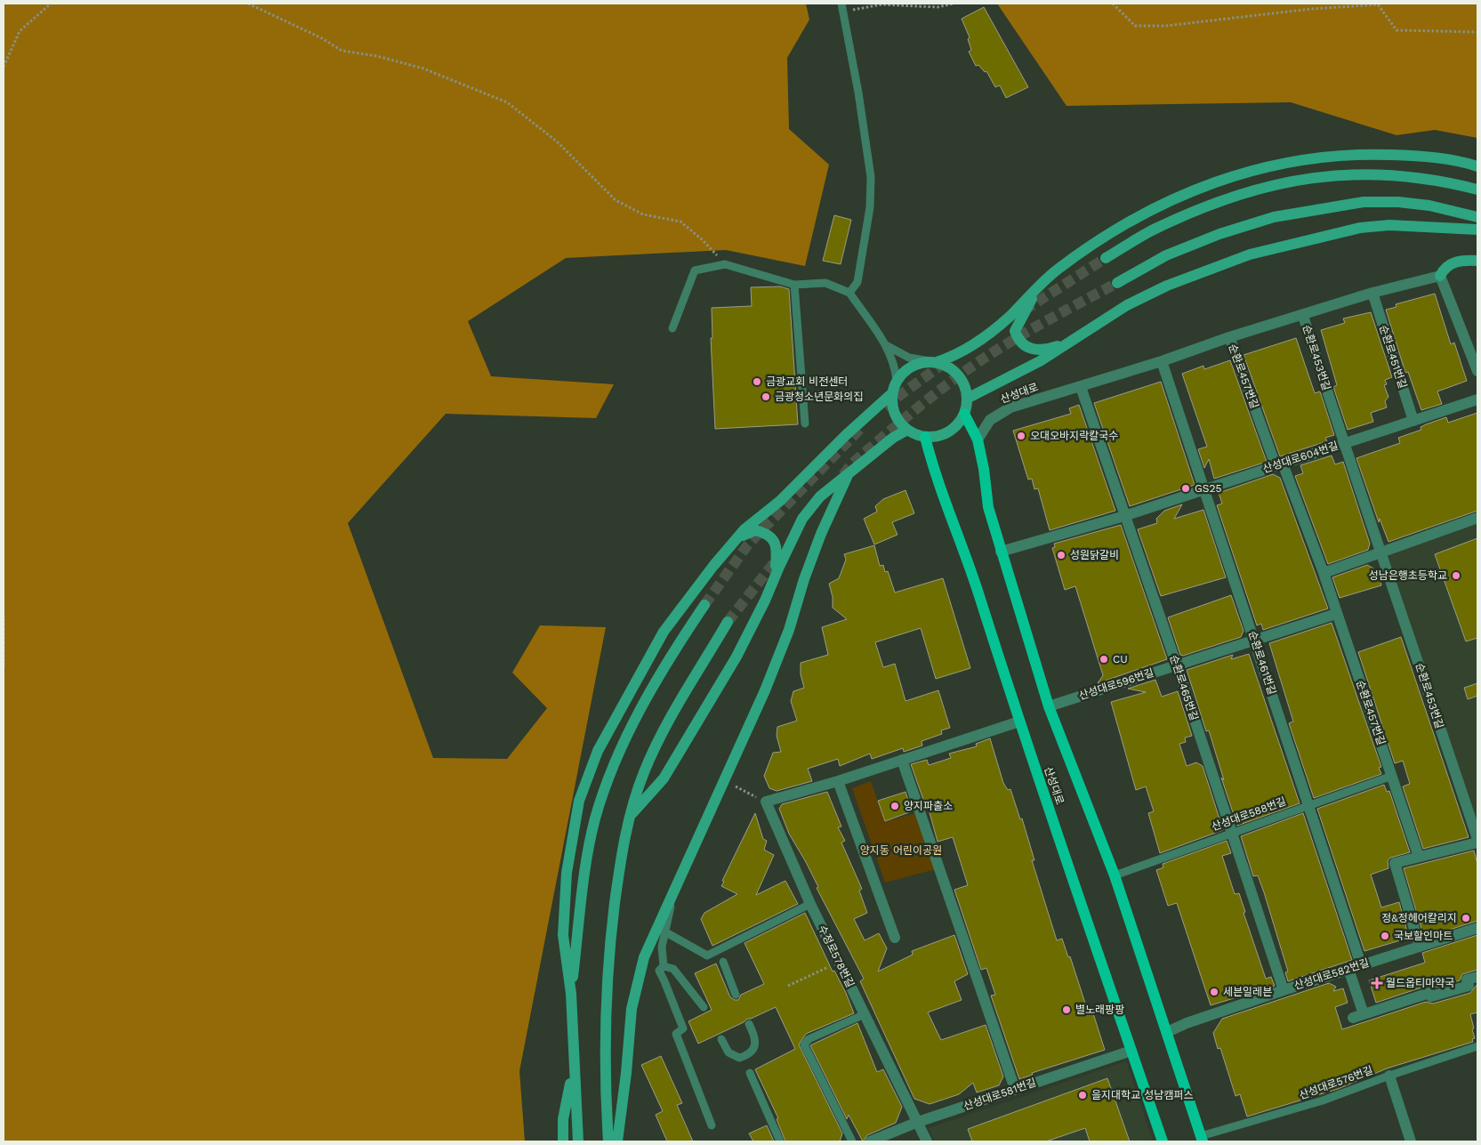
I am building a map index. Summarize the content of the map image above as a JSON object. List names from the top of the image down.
{
  "streets": {
    "main road": ["산성대로"],
    "street": [
      "순환로451번길",
      "순환로453번길",
      "순환로457번길",
      "산성대로604번길",
      "순환로461번길",
      "산성대로596번길",
      "순환로465번길",
      "수정로578번길",
      "산성대로582번길",
      "산성대로581번길"
    ],
    "lane": ["산성대로588번길", "산성대로576번길"]
  },
  "crossings": [
    ["순환로451번길", "산성대로"],
    ["순환로451번길", "산성대로604번길"],
    ["순환로453번길", "산성대로"],
    ["순환로453번길", "산성대로604번길"],
    ["순환로457번길", "산성대로"],
    ["순환로457번길", "산성대로604번길"],
    ["순환로457번길", "산성대로596번길"],
    ["순환로457번길", "산성대로588번길"],
    ["산성대로", "산성대로604번길"],
    ["산성대로", "순환로461번길"],
    ["산성대로", "산성대로596번길"],
    ["산성대로", "순환로465번길"],
    ["산성대로", "산성대로588번길"],
    ["산성대로", "산성대로582번길"],
    ["산성대로", "산성대로576번길"],
    ["산성대로", "산성대로581번길"],
    ["산성대로604번길", "순환로461번길"],
    ["산성대로604번길", "순환로465번길"],
    ["순환로461번길", "산성대로596번길"],
    ["순환로461번길", "산성대로588번길"],
    ["순환로461번길", "산성대로582번길"],
    ["산성대로596번길", "순환로465번길"],
    ["순환로465번길", "산성대로588번길"],
    ["순환로465번길", "산성대로582번길"],
    ["수정로578번길", "산성대로581번길"]
  ],
  "parks": ["양지동 어린이공원"],
  "places": {
    "other": [
      "금광교회 비전센터",
      "금광청소년문화의집",
      "오대오바지락칼국수",
      "GS25",
      "성원닭갈비",
      "성남은행초등학교",
      "CU",
      "양지파출소",
      "정&정헤어칼리지",
      "국보할인마트",
      "세븐일레븐",
      "별노래팡팡",
      "을지대학교 성남캠퍼스"
    ],
    "health": ["월드옵티마약국"]
  }
}
